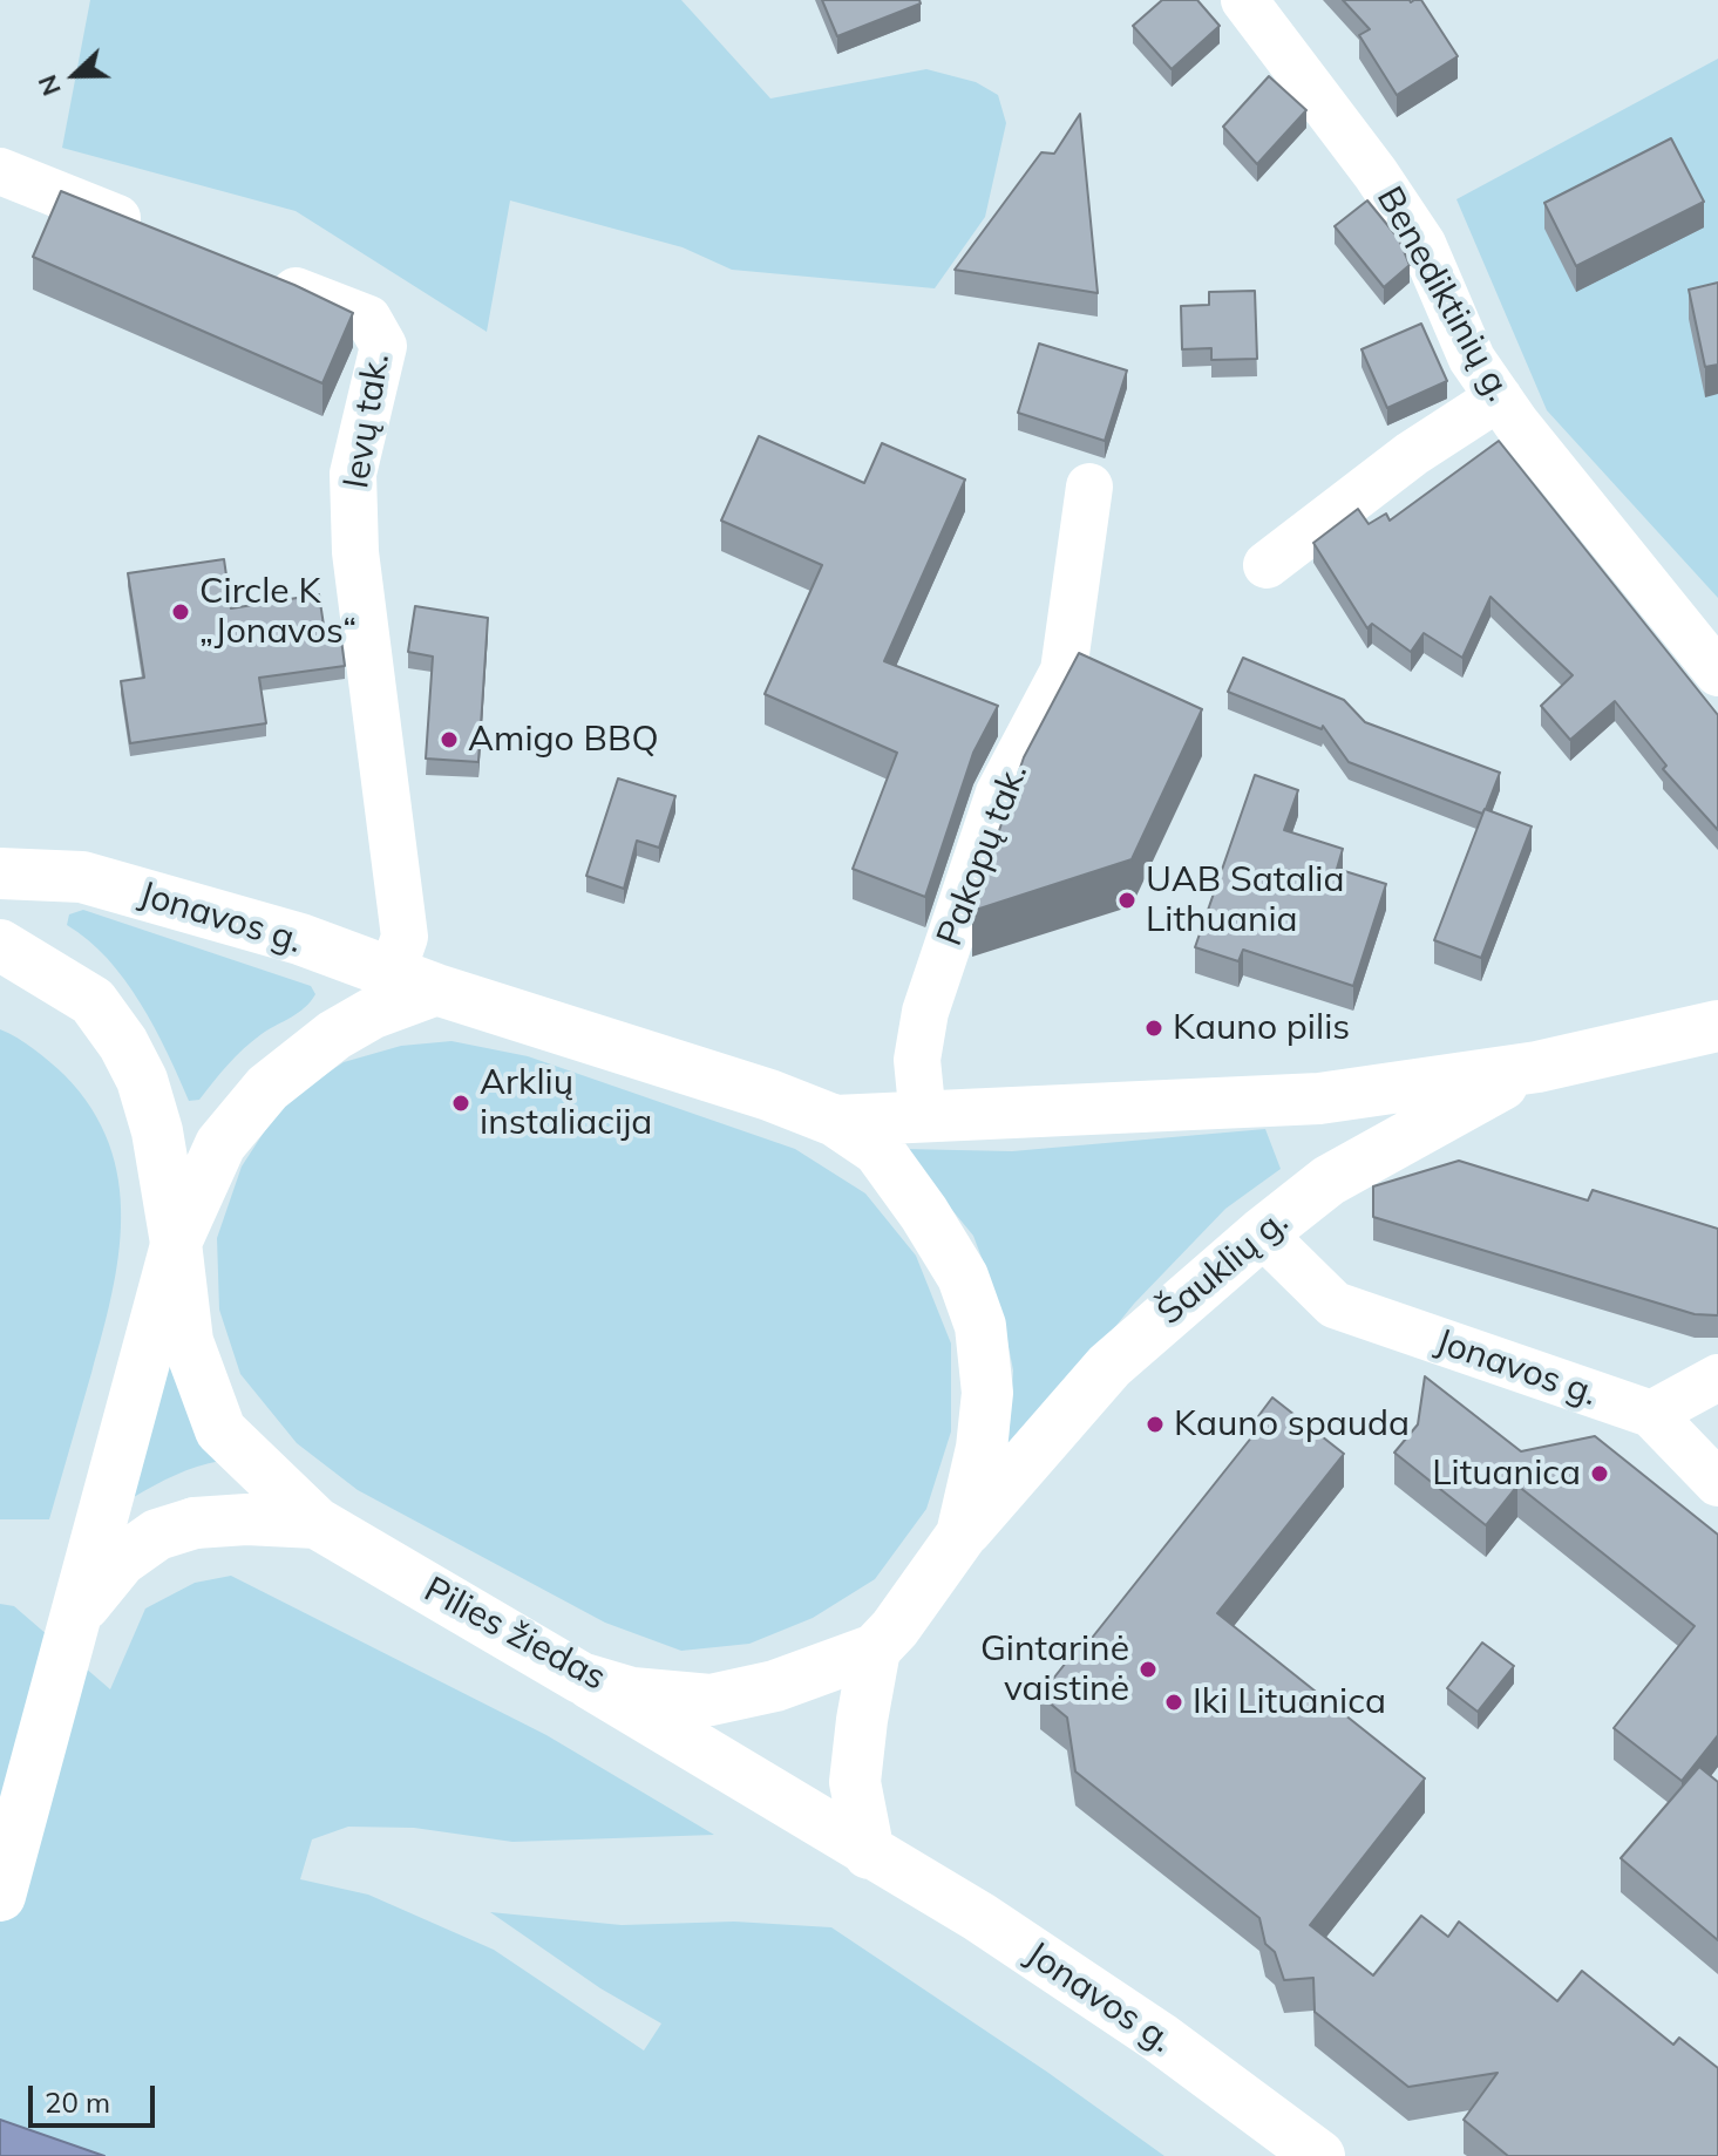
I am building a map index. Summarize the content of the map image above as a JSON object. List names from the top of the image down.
{
  "streets": {
    "main road": ["Jonavos g.", "Šauklių g.", "Pilies žiedas"],
    "street": ["Benediktinių g.", "Ievų tak.", "Pakopų tak."]
  },
  "crossings": [
    ["Ievų tak.", "Jonavos g."],
    ["Ievų tak.", "Pilies žiedas"],
    ["Pakopų tak.", "Šauklių g."],
    ["Jonavos g.", "Šauklių g."],
    ["Jonavos g.", "Pilies žiedas"],
    ["Šauklių g.", "Pilies žiedas"]
  ],
  "places": [
    "Circle K „Jonavos“",
    "Amigo BBQ",
    "UAB Satalia Lithuania",
    "Kauno pilis",
    "Arklių instaliacija",
    "Kauno spauda",
    "Lituanica",
    "Gintarinė vaistinė",
    "Iki Lituanica"
  ],
  "scale_bar": "20 m",
  "north": "left"
}
